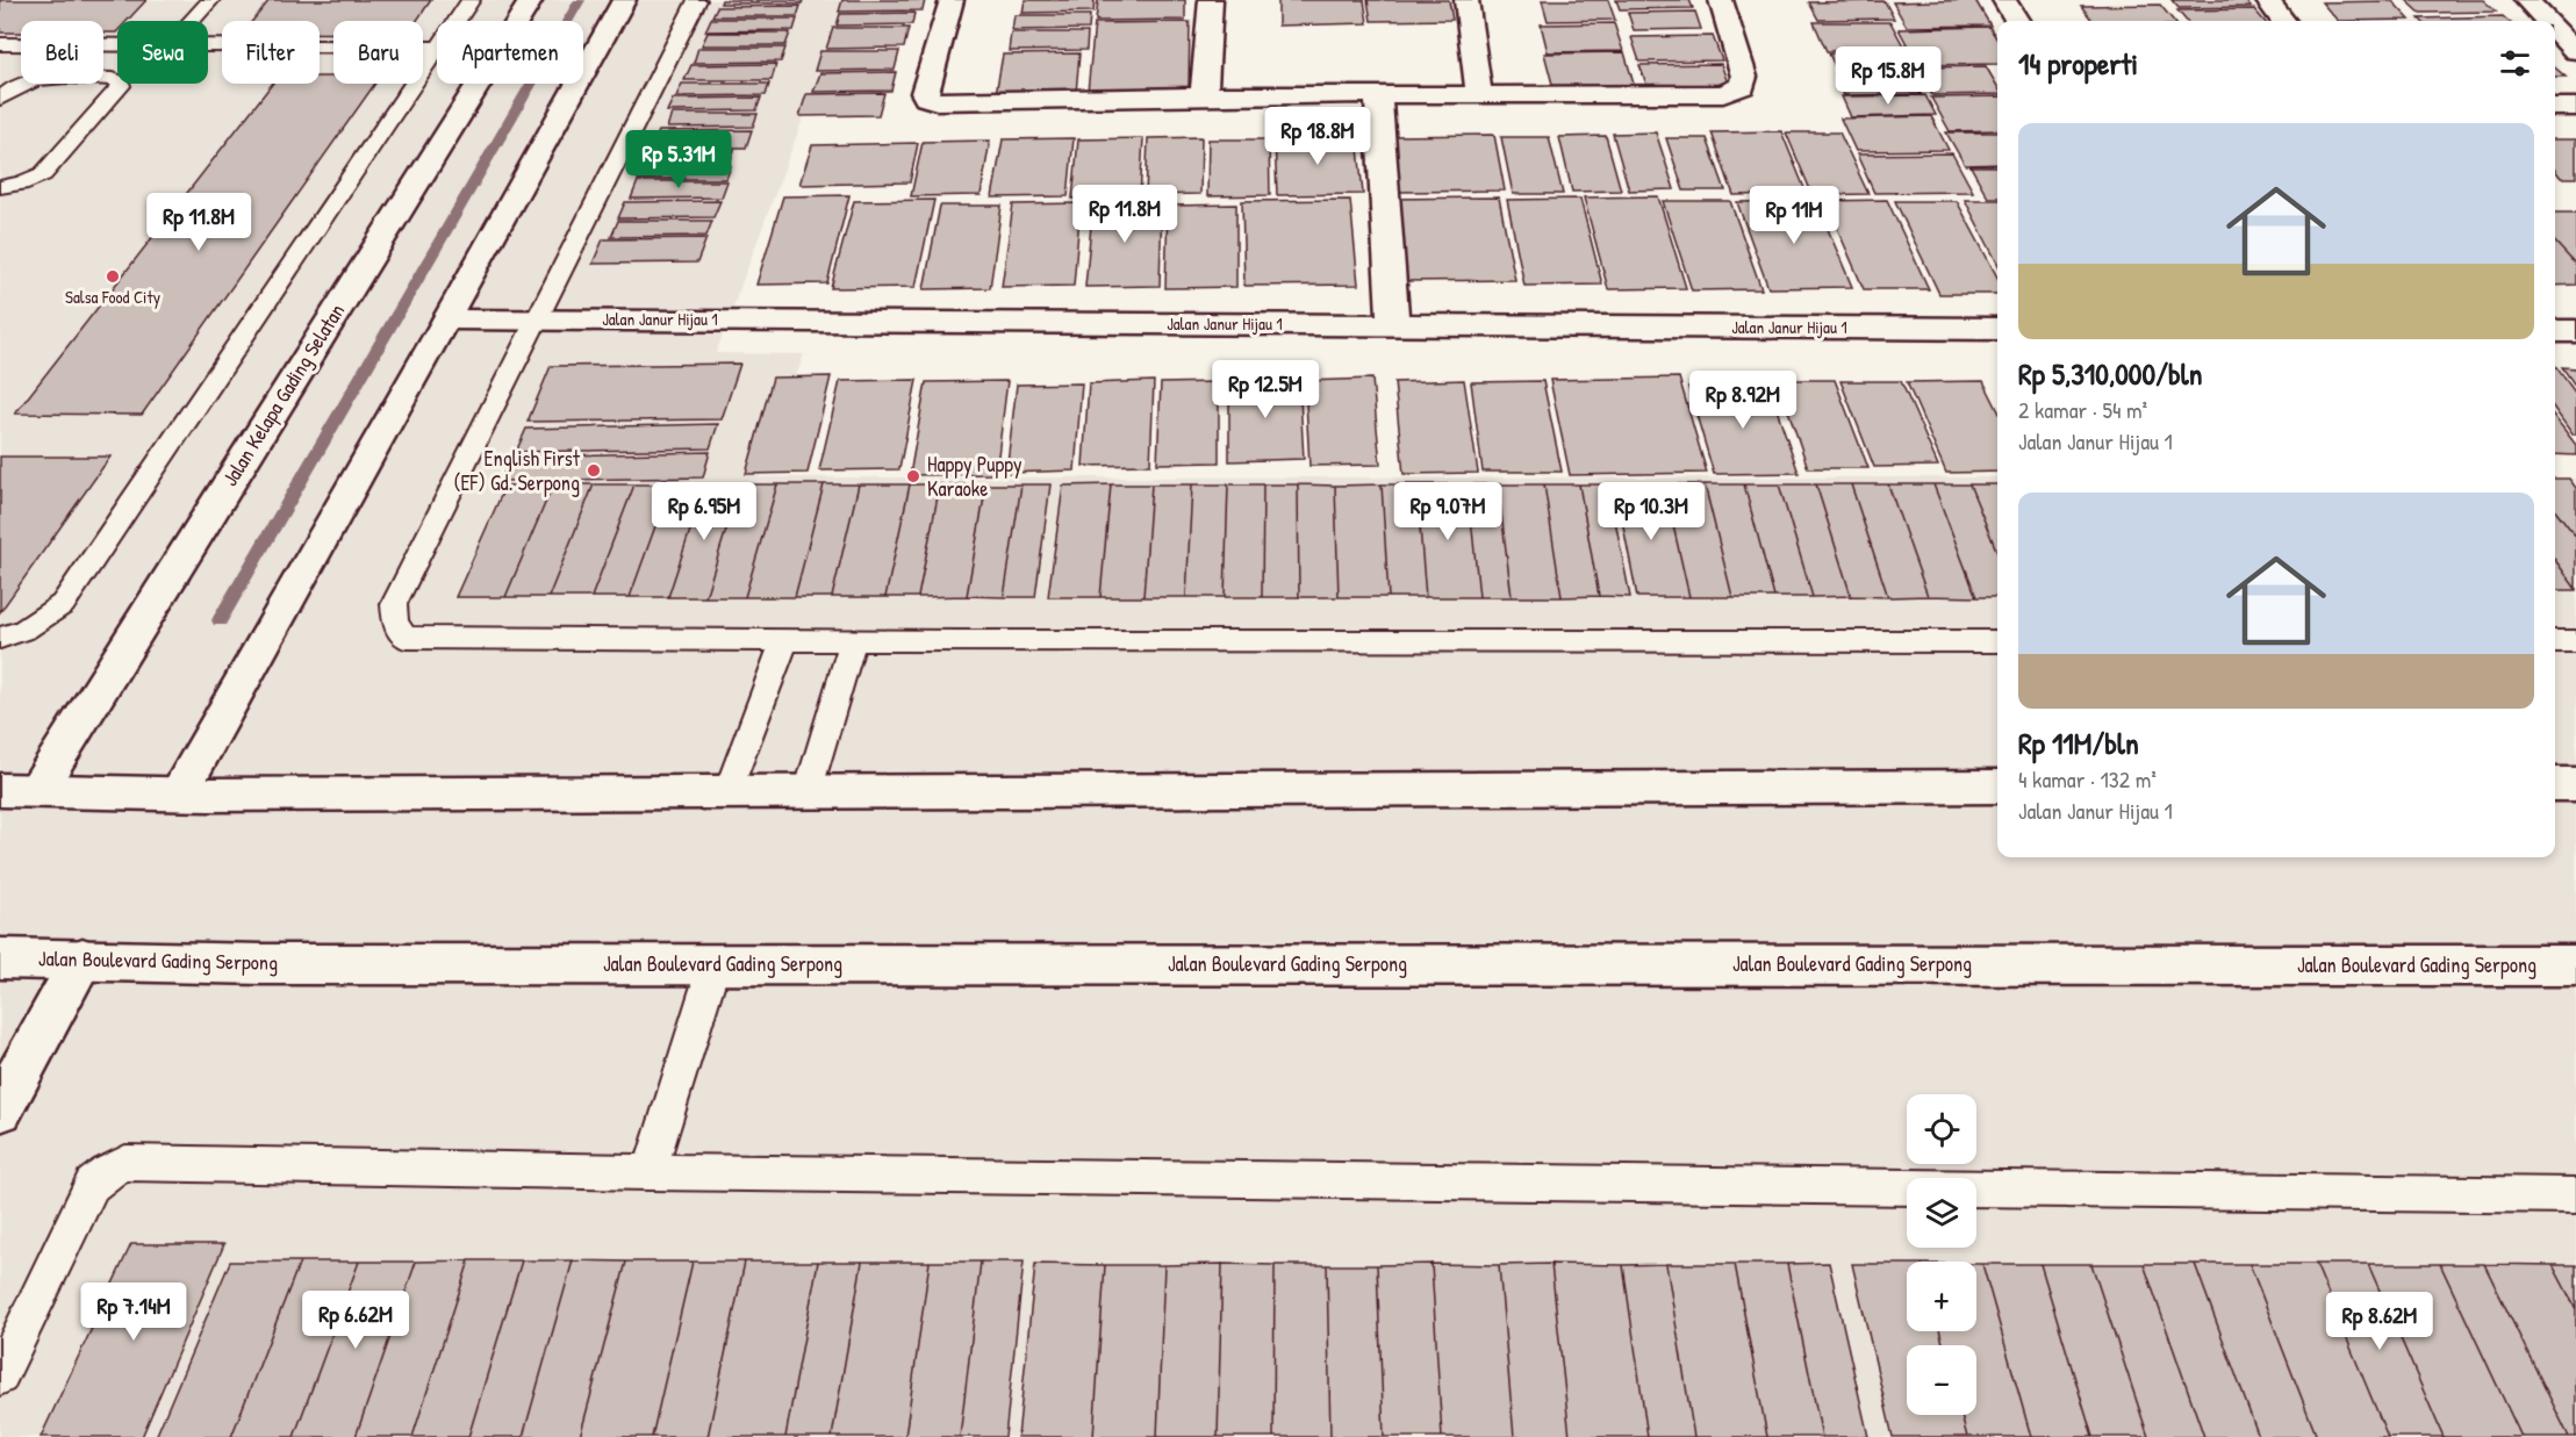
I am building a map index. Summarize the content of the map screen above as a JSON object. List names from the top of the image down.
{
  "streets": {
    "street": ["Jalan Janur Hijau 1", "Jalan Kelapa Gading Selatan", "Jalan Boulevard Gading Serpong"]
  },
  "places": ["Salsa Food City", "English First (EF) Gd. Serpong", "Happy Puppy Karaoke"],
  "page": {
    "chip": [
      "Beli",
      "Sewa",
      "Filter",
      "Baru",
      "Apartemen"
    ],
    "heading": "14 properti",
    "price": [
      "Rp 15.8M",
      "Rp 18.8M",
      "Rp 5.31M",
      "Rp 11.8M",
      "Rp 11M",
      "Rp 11.8M",
      "Rp 12.5M",
      "Rp 8.92M",
      "Rp 6.95M",
      "Rp 9.07M",
      "Rp 10.3M",
      "Rp 7.14M",
      "Rp 6.62M",
      "Rp 8.62M"
    ],
    "list": [
      {
        "name": "Rp 5,310,000/bln",
        "note": "2 kamar · 54 m² · Jalan Janur Hijau 1"
      },
      {
        "name": "Rp 11M/bln",
        "note": "4 kamar · 132 m² · Jalan Janur Hijau 1"
      }
    ],
    "map_buttons": ["+", "−"]
  }
}
